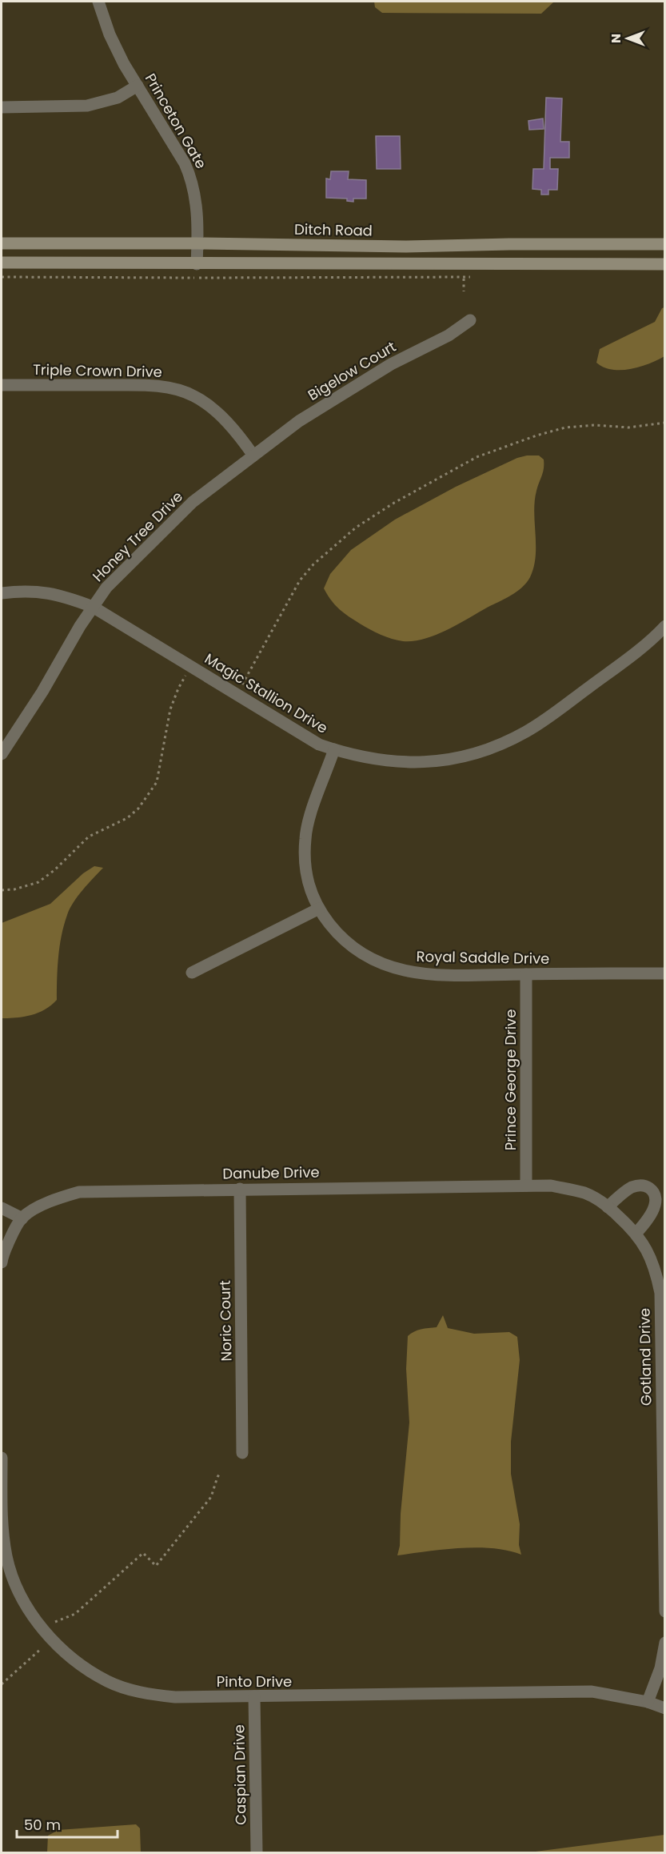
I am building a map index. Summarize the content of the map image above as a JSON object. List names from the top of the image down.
{
  "streets": {
    "street": [
      "Princeton Gate",
      "Ditch Road",
      "Triple Crown Drive",
      "Bigelow Court",
      "Honey Tree Drive",
      "Magic Stallion Drive",
      "Royal Saddle Drive",
      "Prince George Drive",
      "Danube Drive",
      "Noric Court",
      "Gotland Drive",
      "Pinto Drive",
      "Caspian Drive"
    ]
  },
  "crossings": [
    ["Princeton Gate", "Ditch Road"],
    ["Triple Crown Drive", "Bigelow Court"],
    ["Triple Crown Drive", "Honey Tree Drive"],
    ["Bigelow Court", "Honey Tree Drive"],
    ["Honey Tree Drive", "Magic Stallion Drive"],
    ["Magic Stallion Drive", "Royal Saddle Drive"],
    ["Royal Saddle Drive", "Prince George Drive"],
    ["Prince George Drive", "Danube Drive"],
    ["Prince George Drive", "Gotland Drive"],
    ["Danube Drive", "Noric Court"],
    ["Danube Drive", "Gotland Drive"],
    ["Pinto Drive", "Caspian Drive"]
  ],
  "scale_bar": "50 m",
  "north": "left"
}
